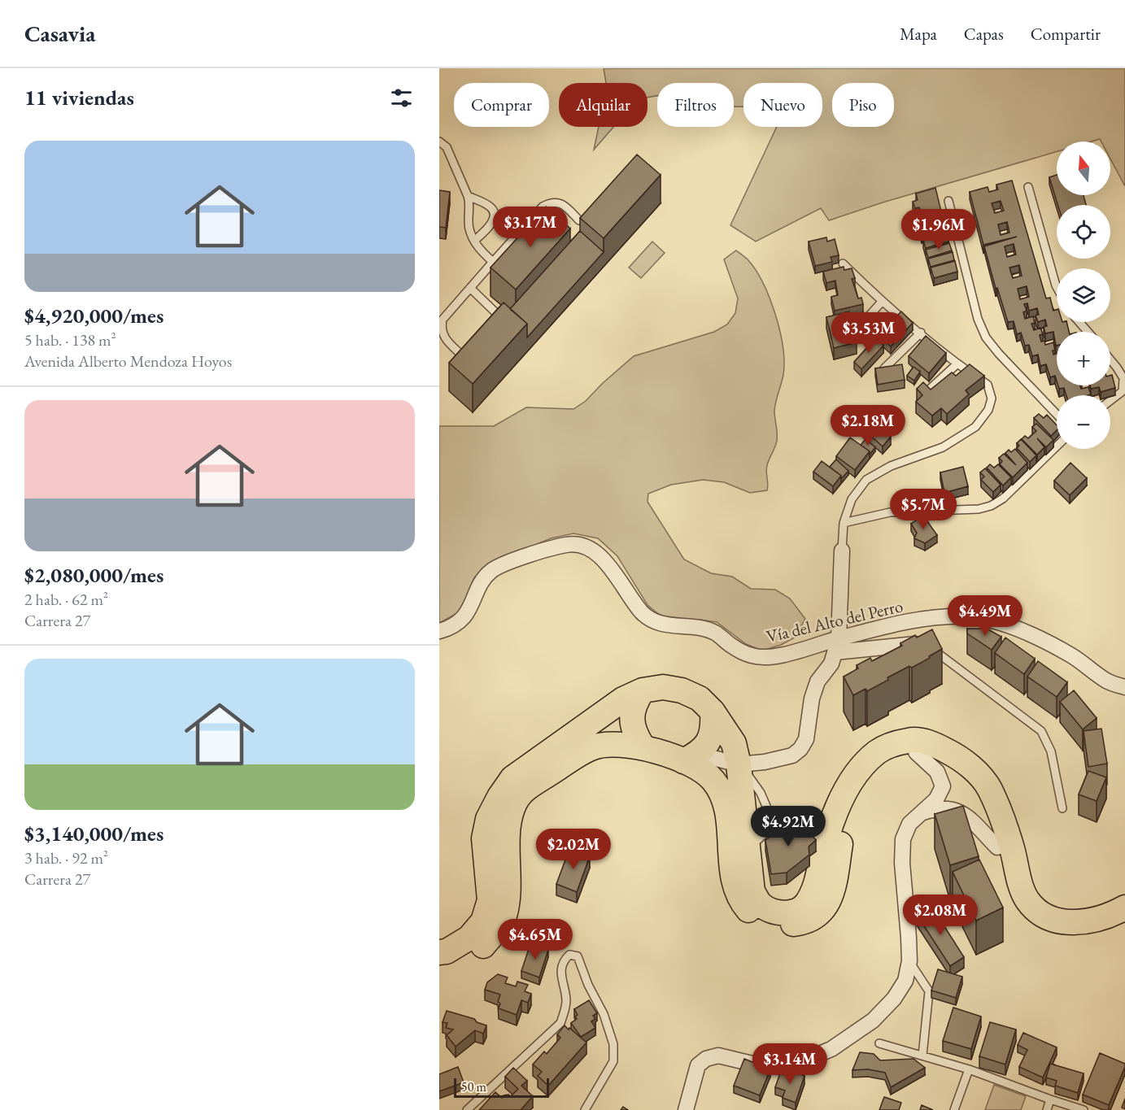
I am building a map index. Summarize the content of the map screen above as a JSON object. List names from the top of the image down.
{
  "streets": {
    "street": ["Vía del Alto del Perro"]
  },
  "scale_bar": "50 m",
  "north": "top",
  "page": {
    "header": "Casavia",
    "nav": ["Mapa", "Capas", "Compartir"],
    "heading": "11 viviendas",
    "chip": [
      "Comprar",
      "Alquilar",
      "Filtros",
      "Nuevo",
      "Piso"
    ],
    "list": [
      {
        "name": "$4,920,000/mes",
        "note": "5 hab. · 138 m² · Avenida Alberto Mendoza Hoyos"
      },
      {
        "name": "$2,080,000/mes",
        "note": "2 hab. · 62 m² · Carrera 27"
      },
      {
        "name": "$3,140,000/mes",
        "note": "3 hab. · 92 m² · Carrera 27"
      }
    ],
    "map_buttons": ["+", "−"],
    "price": [
      "$3.17M",
      "$1.96M",
      "$3.53M",
      "$2.18M",
      "$5.7M",
      "$4.49M",
      "$4.92M",
      "$2.02M",
      "$2.08M",
      "$4.65M",
      "$3.14M"
    ],
    "scale": "50 m"
  }
}
